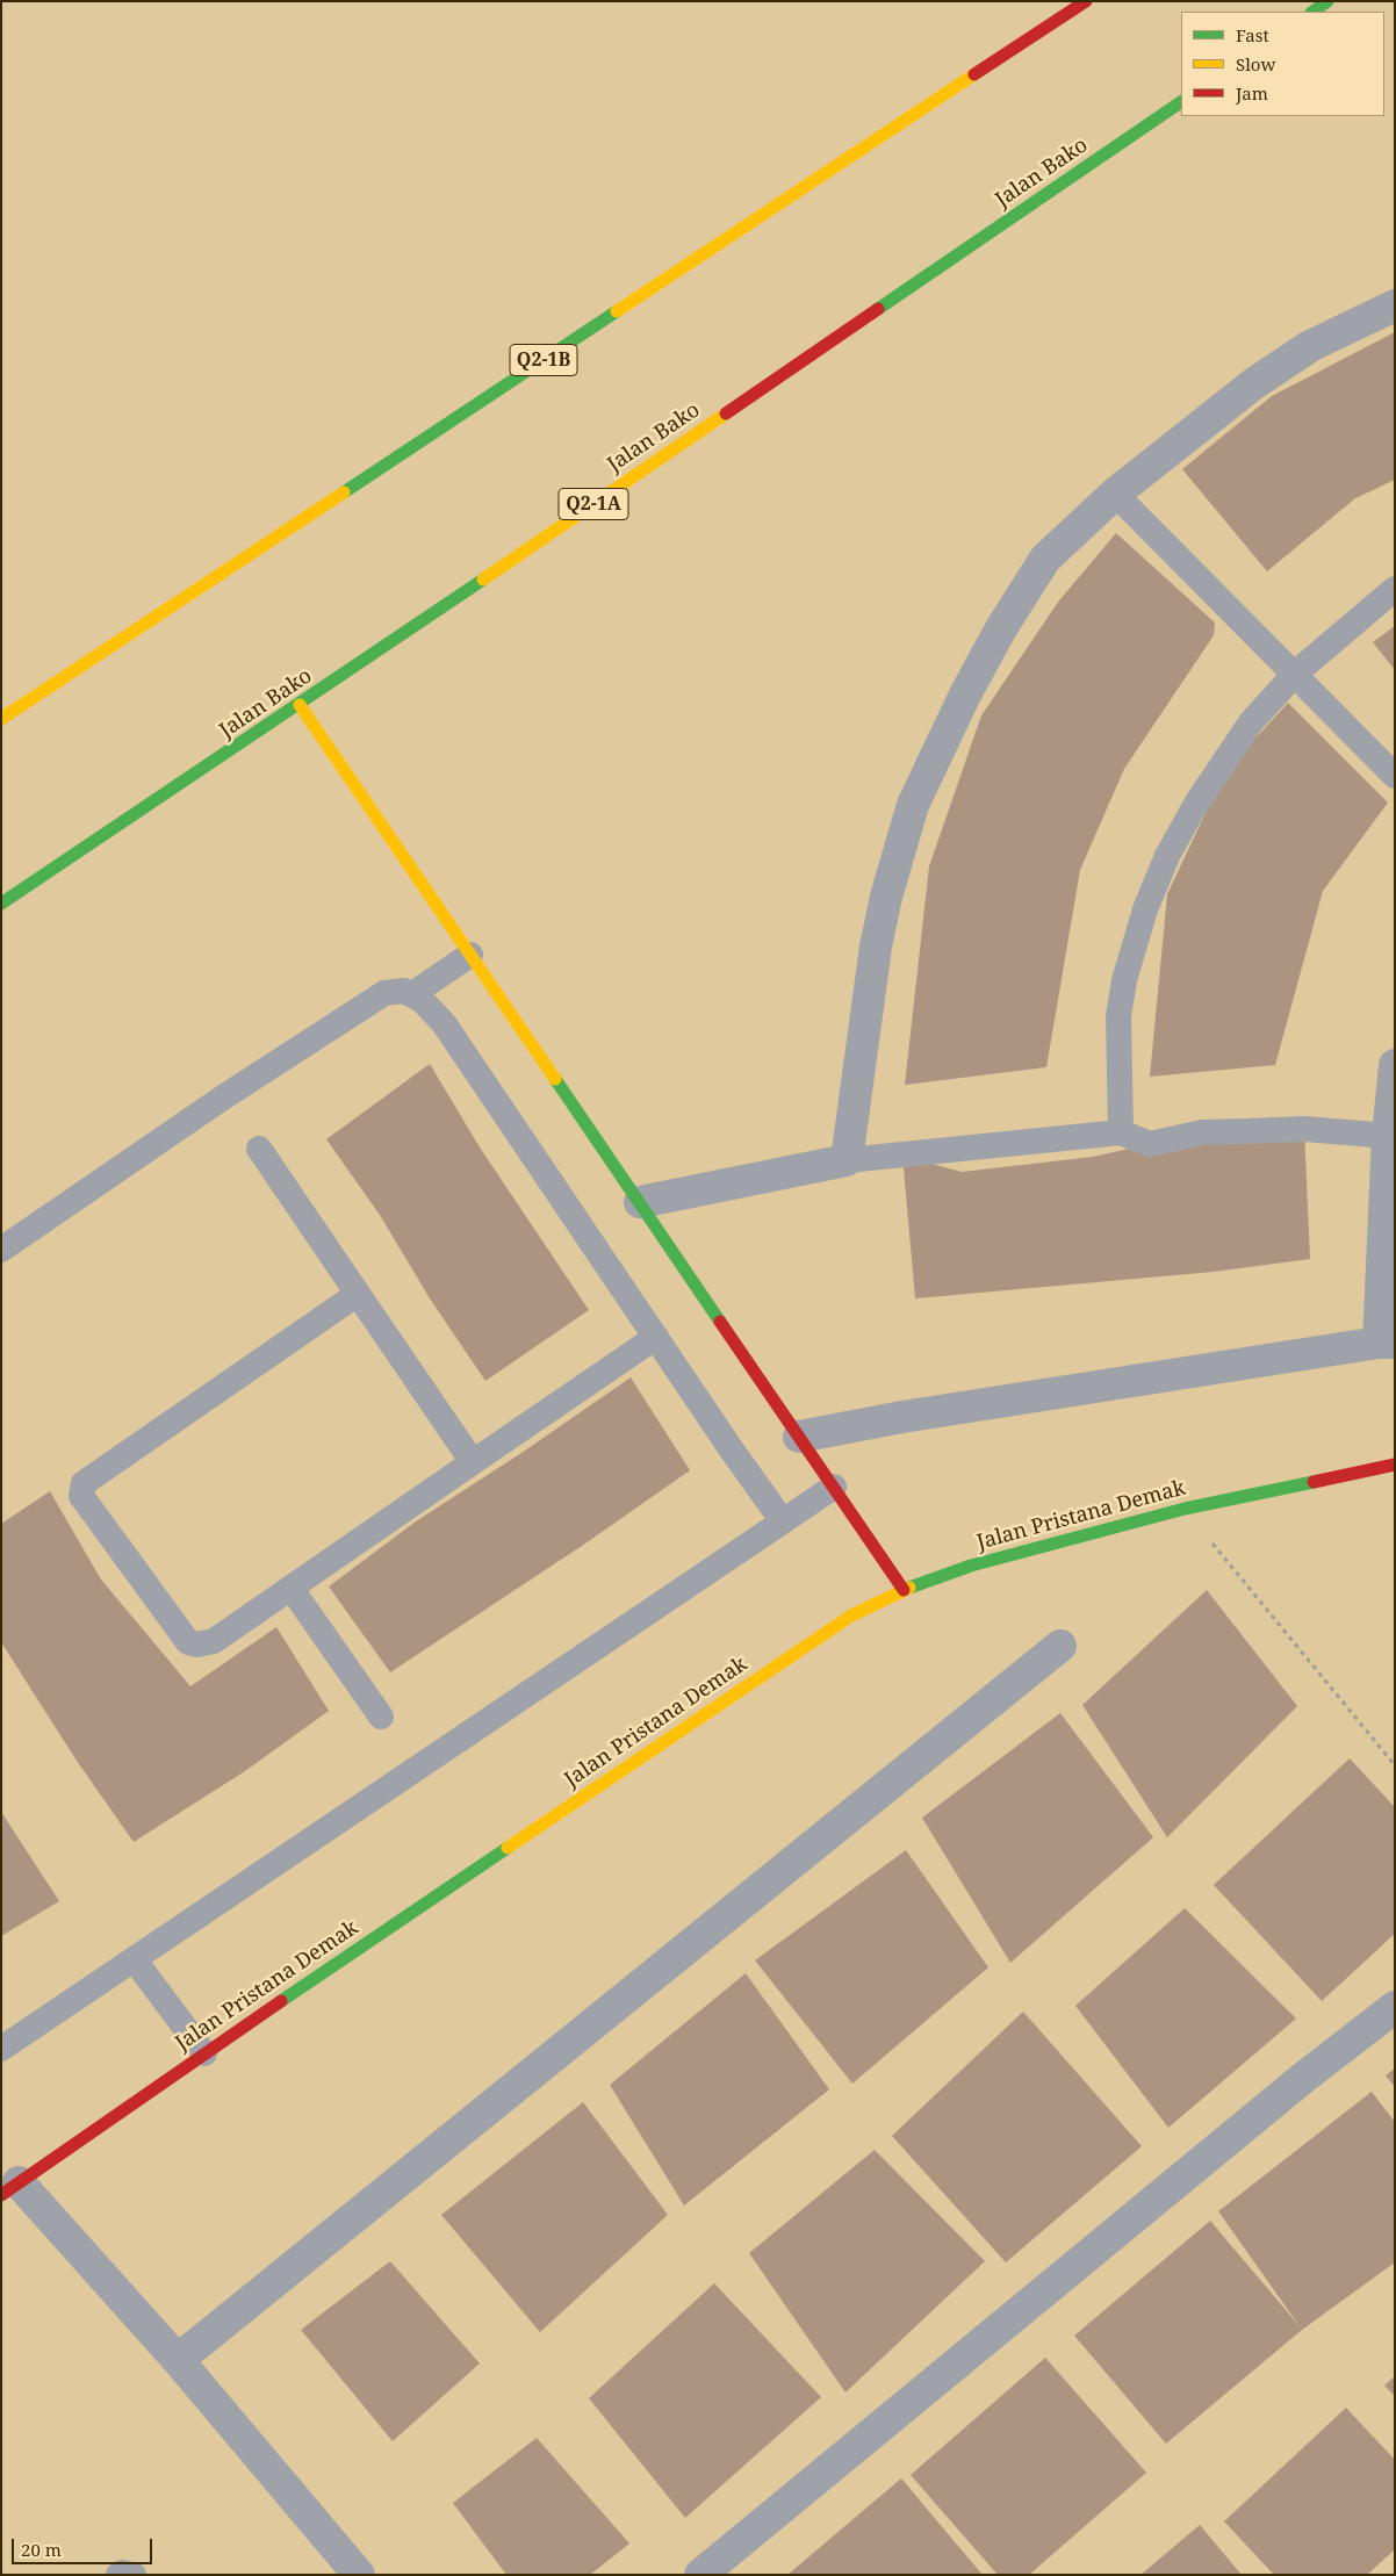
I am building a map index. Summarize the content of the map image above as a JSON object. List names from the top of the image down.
{
  "streets": {
    "main road": [
      "Jalan Bako",
      "Q2-1B",
      "Q2-1A",
      "Jalan Pristana Demak"
    ]
  },
  "legend": ["Fast", "Slow", "Jam"],
  "scale_bar": "20 m"
}
